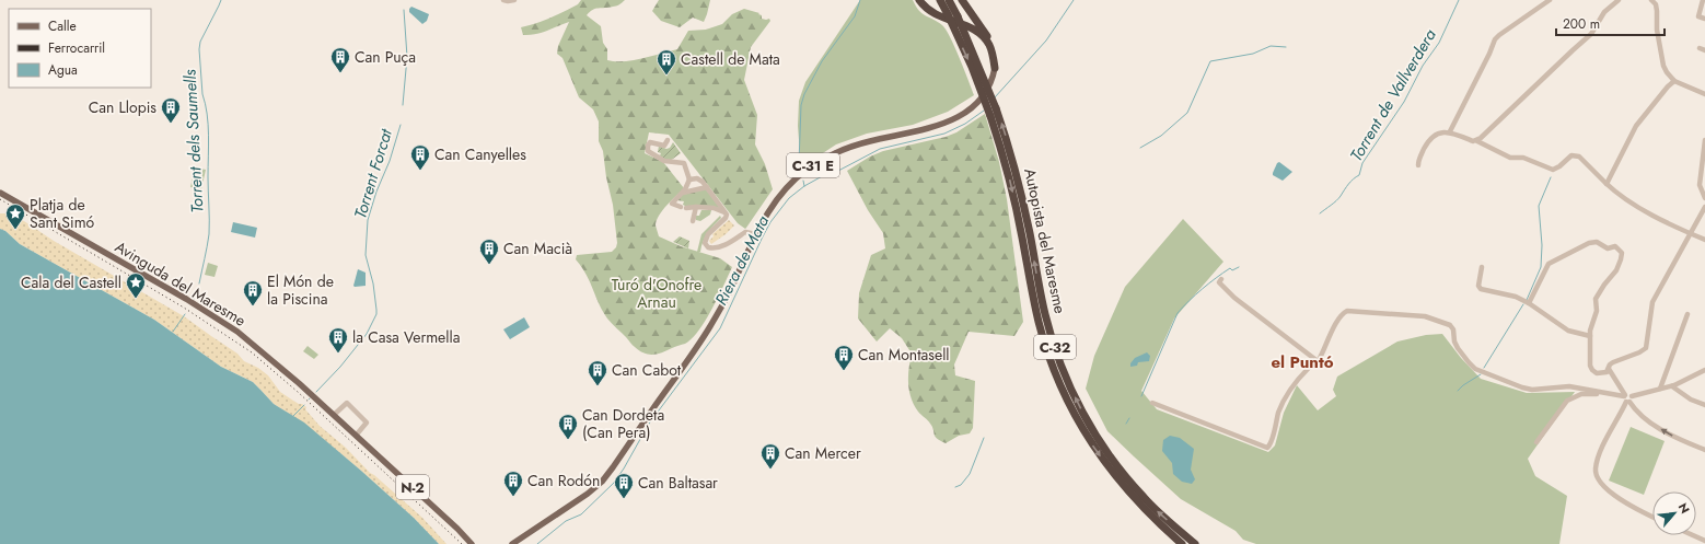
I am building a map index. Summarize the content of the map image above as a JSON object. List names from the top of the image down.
{
  "streets": {
    "highway": ["C-31 E", "Autopista del Maresme", "C-32"],
    "main road": ["Avinguda del Maresme", "N-2"]
  },
  "districts": ["el Puntó"],
  "water": [
    "Torrent de Vallverdera",
    "Torrent dels Saumells",
    "Torrent Forcat",
    "Riera de Mata"
  ],
  "parks": ["Turó d'Onofre Arnau"],
  "places": {
    "building": [
      "Can Puça",
      "Castell de Mata",
      "Can Llopis",
      "Can Canyelles",
      "Can Macià",
      "El Món de la Piscina",
      "la Casa Vermella",
      "Can Montasell",
      "Can Cabot",
      "Can Dordeta (Can Pera)",
      "Can Mercer",
      "Can Rodón",
      "Can Baltasar"
    ],
    "place": ["Platja de Sant Simó", "Cala del Castell"]
  },
  "legend": ["Calle", "Ferrocarril", "Agua"],
  "scale_bar": "200 m",
  "north": "top right"
}
